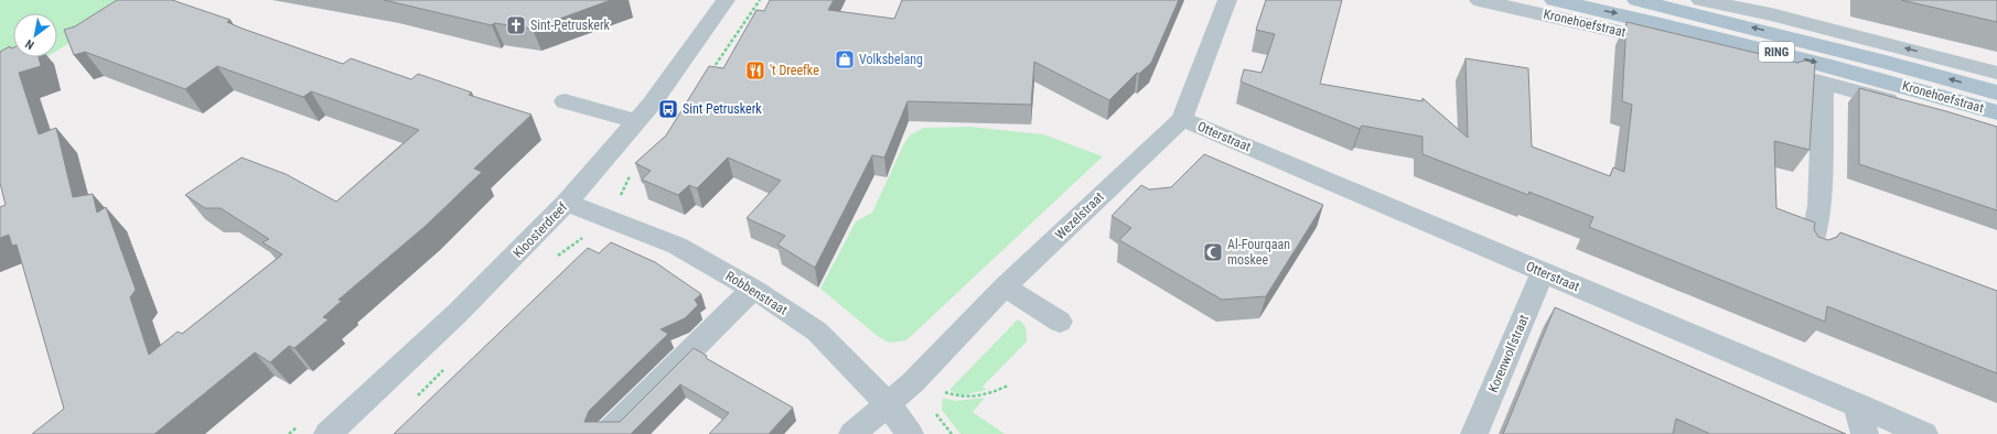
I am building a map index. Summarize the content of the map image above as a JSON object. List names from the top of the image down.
{
  "streets": {
    "main road": ["Kronehoefstraat", "RING"],
    "street": [
      "Otterstraat",
      "Wezelstraat",
      "Kloosterdreef",
      "Robbenstraat",
      "Korenwolfstraat"
    ]
  },
  "crossings": [
    ["Otterstraat", "Wezelstraat"],
    ["Otterstraat", "Korenwolfstraat"],
    ["Wezelstraat", "Robbenstraat"],
    ["Kloosterdreef", "Robbenstraat"]
  ],
  "places": {
    "church": ["Sint-Petruskerk"],
    "shop": ["Volksbelang"],
    "restaurant": ["'t Dreefke"],
    "bus stop": ["Sint Petruskerk"],
    "mosque": ["Al-Fourqaan moskee"]
  },
  "north": "bottom left"
}
